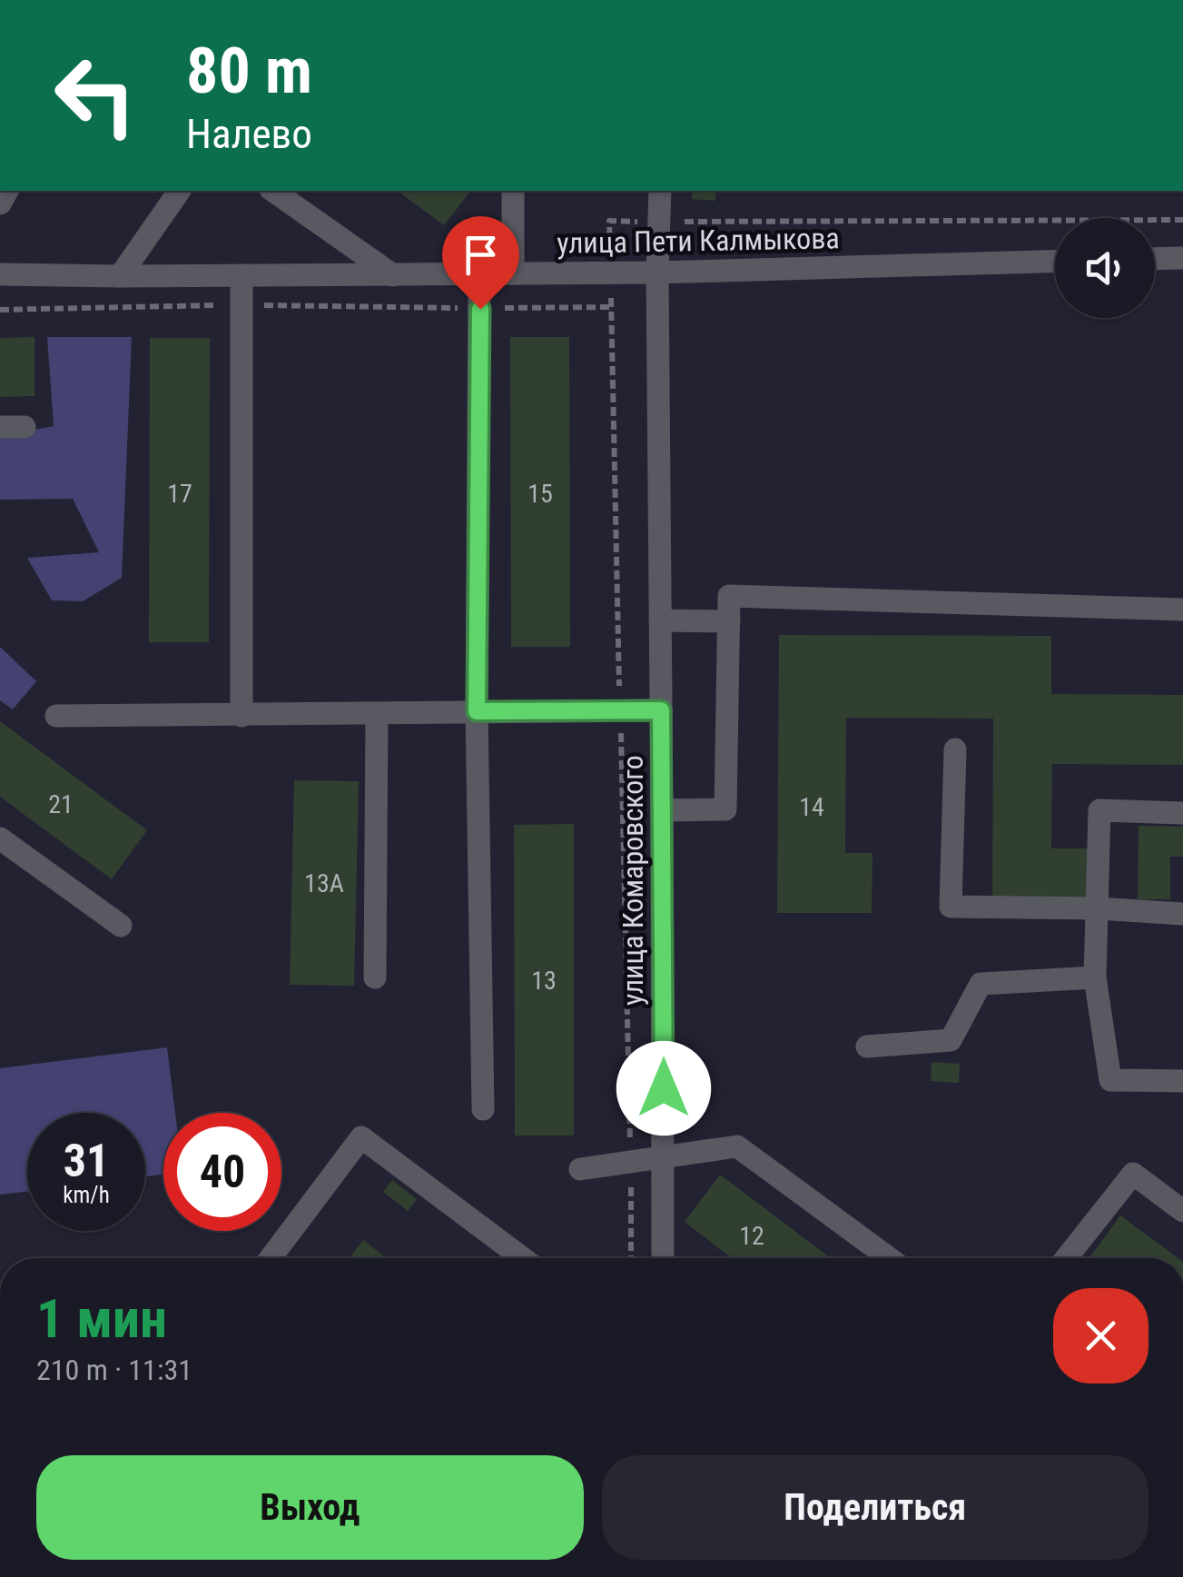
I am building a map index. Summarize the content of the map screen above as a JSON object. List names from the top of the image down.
{
  "streets": {
    "street": ["улица Пети Калмыкова", "улица Комаровского"]
  },
  "crossings": [
    ["улица Пети Калмыкова", "улица Комаровского"]
  ],
  "house_numbers": [
    "17",
    "15",
    "21",
    "14",
    "13А",
    "13",
    "12"
  ],
  "page": {
    "turn": ["80 m", "Налево"],
    "speed": "31 km/h",
    "limit": "40",
    "heading": ["1 мин", "210 m · 11:31"],
    "buttons": ["Выход", "Поделиться"]
  }
}
